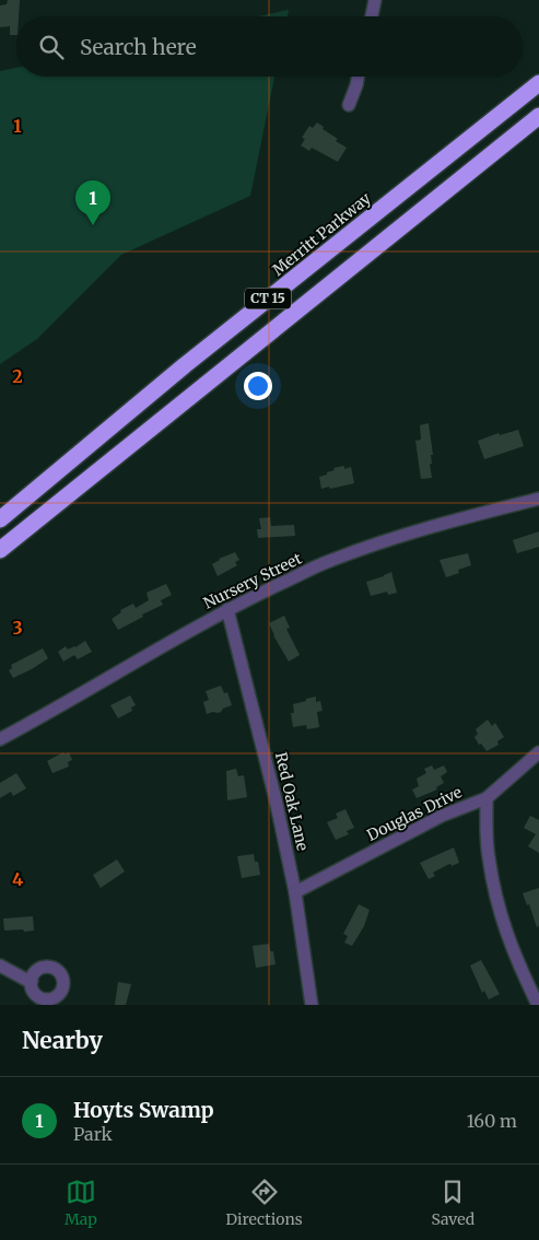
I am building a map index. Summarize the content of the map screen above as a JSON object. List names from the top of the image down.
{
  "streets": {
    "highway": ["Merritt Parkway", "CT 15"],
    "street": ["Nursery Street", "Red Oak Lane", "Douglas Drive"]
  },
  "crossings": [
    ["Nursery Street", "Red Oak Lane"],
    ["Red Oak Lane", "Douglas Drive"]
  ],
  "page": {
    "search": "Search here",
    "pins": "1",
    "heading": "Nearby",
    "list": [
      {
        "mark": "1",
        "name": "Hoyts Swamp",
        "note": "Park",
        "value": "160 m"
      }
    ],
    "nav": ["Map", "Directions", "Saved"]
  },
  "grid": {
    "rows": [
      "1",
      "2",
      "3",
      "4"
    ]
  }
}
